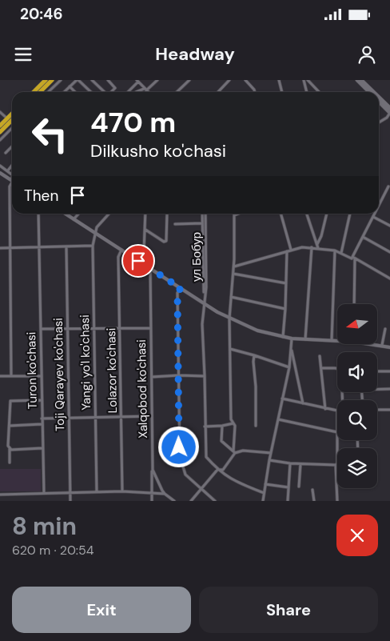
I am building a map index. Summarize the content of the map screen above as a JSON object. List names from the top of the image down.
{
  "streets": {
    "street": [
      "ул Бобур",
      "Yangi yo'l ko'chasi",
      "Turon ko'chasi",
      "Lolazor ko'chasi",
      "Toji Qarayev ko'chasi",
      "Xalqobod ko'chasi"
    ]
  },
  "north": "left",
  "page": {
    "status": "20:46",
    "header": "Headway",
    "turn": ["470 m", "Dilkusho ko'chasi"],
    "then": "Then",
    "heading": ["8 min", "620 m · 20:54"],
    "buttons": ["Exit", "Share"]
  }
}
